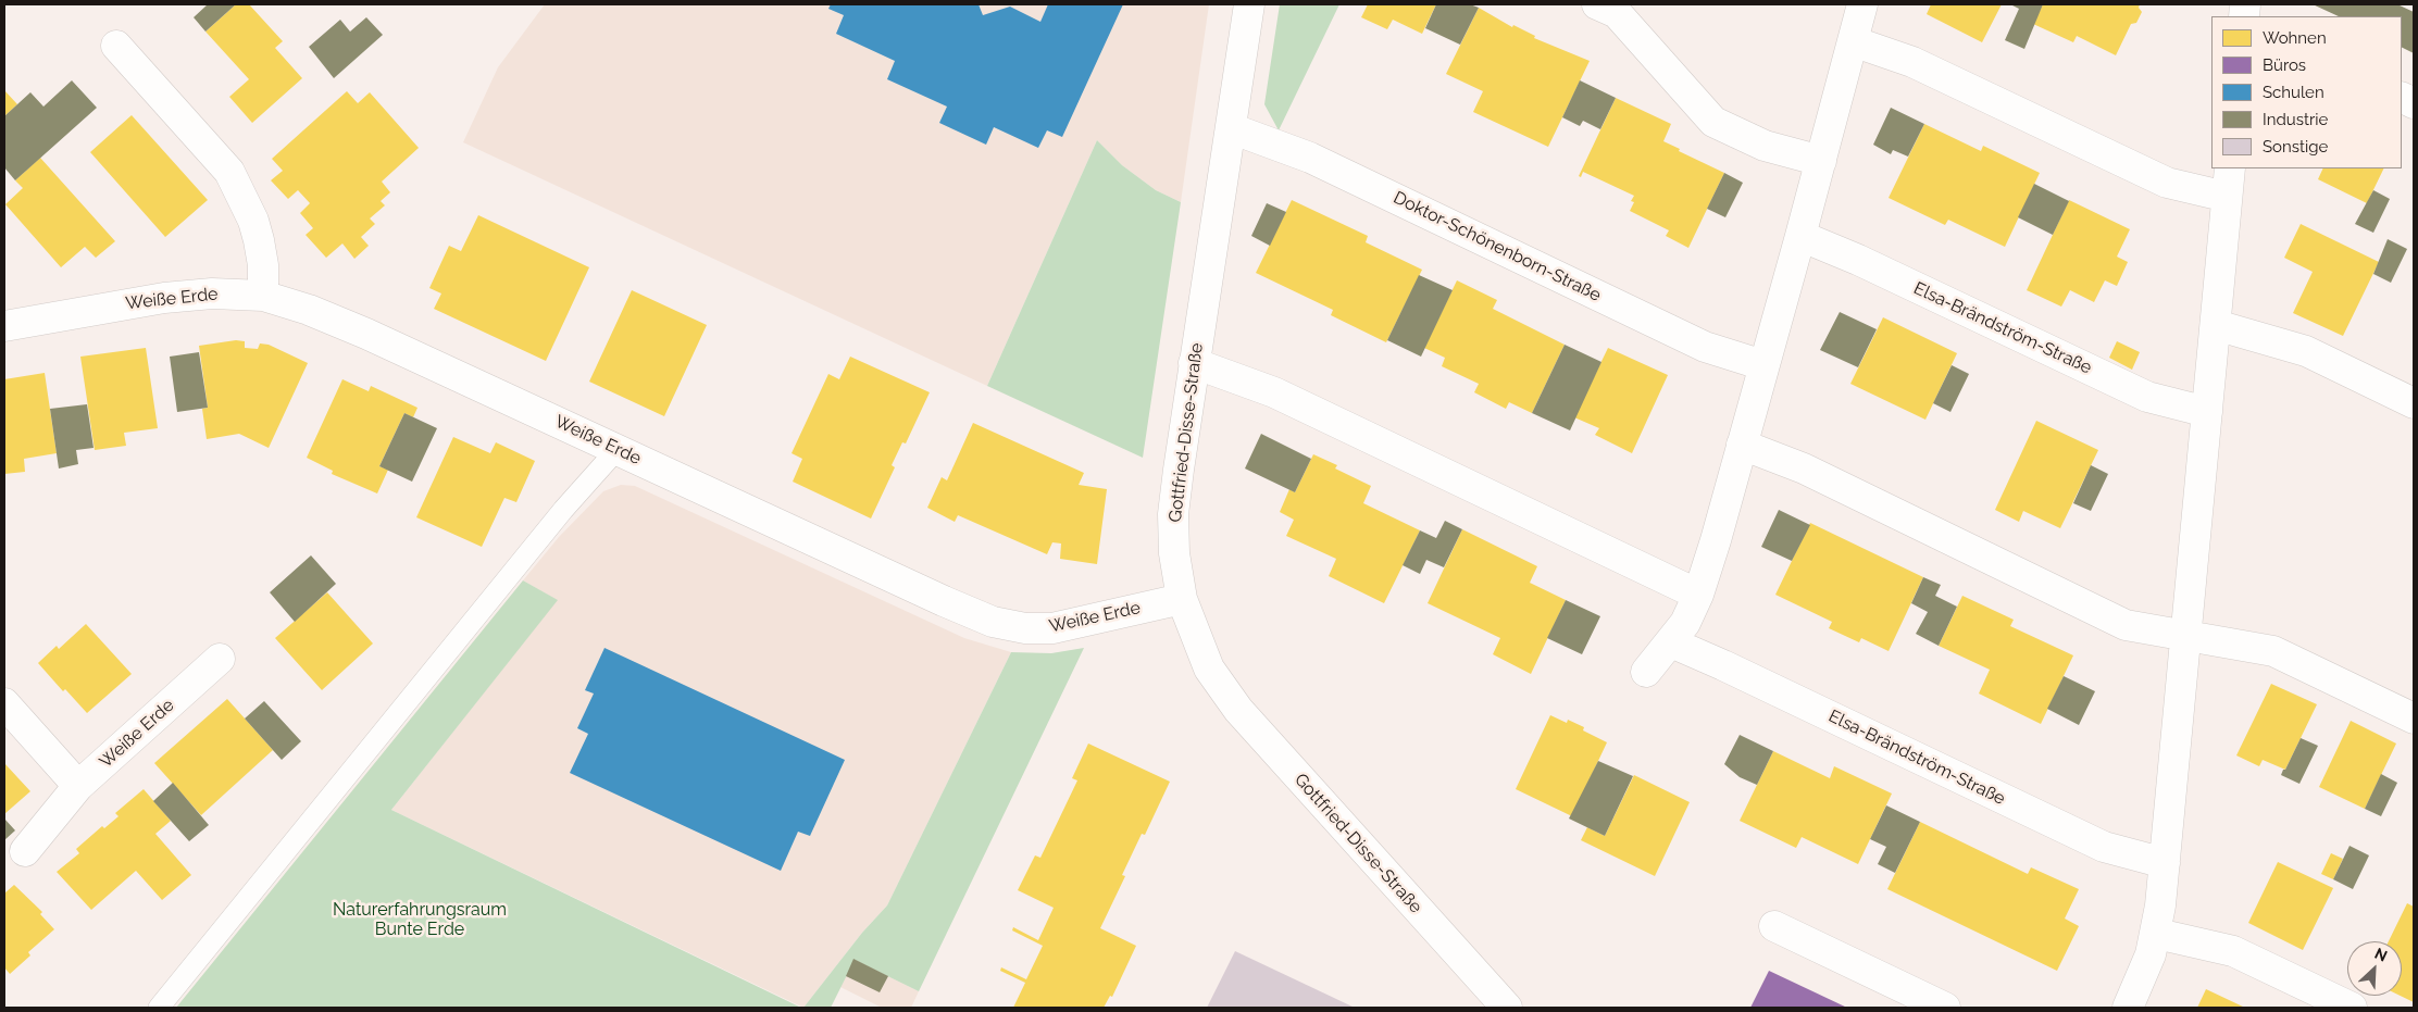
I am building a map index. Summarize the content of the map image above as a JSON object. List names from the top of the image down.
{
  "streets": {
    "street": [
      "Doktor-Schönenborn-Straße",
      "Weiße Erde",
      "Elsa-Brändström-Straße",
      "Gottfried-Disse-Straße"
    ]
  },
  "crossings": [
    ["Doktor-Schönenborn-Straße", "Gottfried-Disse-Straße"],
    ["Weiße Erde", "Gottfried-Disse-Straße"]
  ],
  "parks": ["Naturerfahrungsraum Bunte Erde"],
  "legend": [
    "Wohnen",
    "Büros",
    "Schulen",
    "Industrie",
    "Sonstige"
  ],
  "north": "top right"
}
